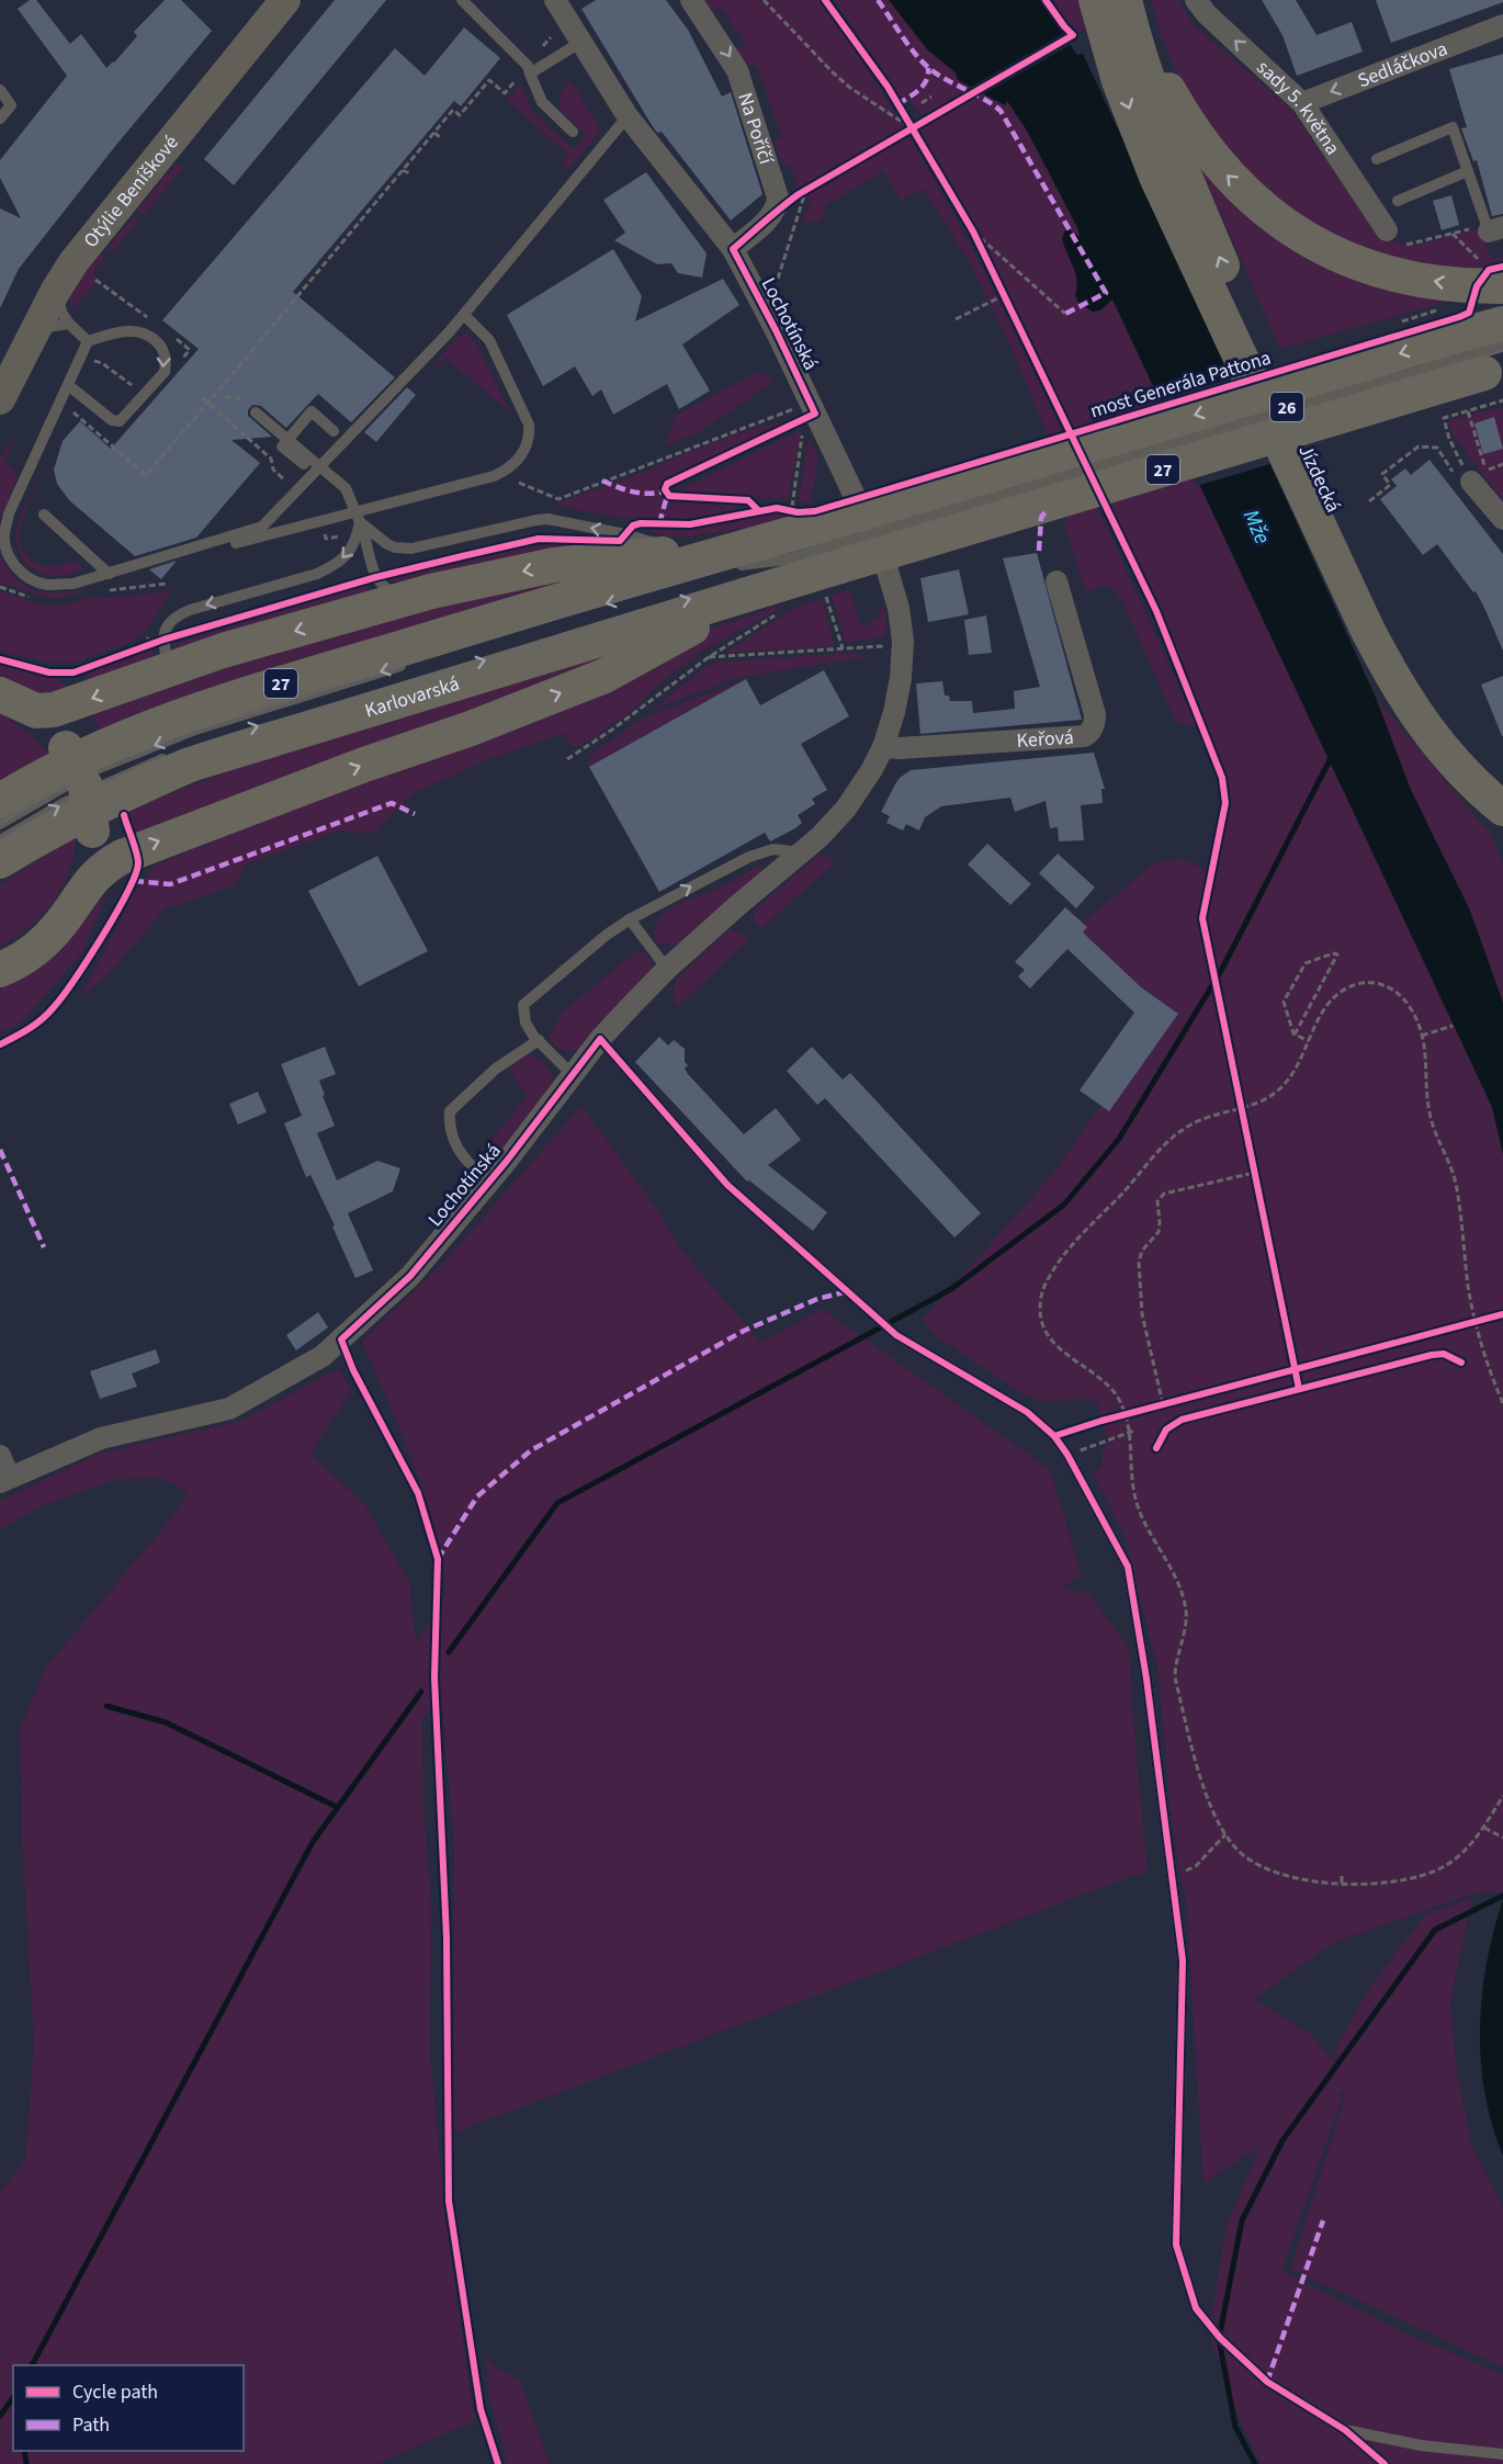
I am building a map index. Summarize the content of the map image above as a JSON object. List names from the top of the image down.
{
  "streets": {
    "main road": [
      "most Generála Pattona",
      "26",
      "27",
      "Jízdecká",
      "Karlovarská"
    ],
    "street": [
      "Sedláčkova",
      "sady 5. května",
      "Na Poříčí",
      "Otýlie Beníškové",
      "Lochotínská",
      "Keřová"
    ]
  },
  "crossings": [
    ["Sedláčkova", "sady 5. května"],
    ["Lochotínská", "Keřová"],
    ["most Generála Pattona", "27"],
    ["most Generála Pattona", "Karlovarská"]
  ],
  "one_way": ["Sedláčkova", "sady 5. května", "Na Poříčí"],
  "water": ["Mže"],
  "legend": ["Cycle path", "Path"]
}
